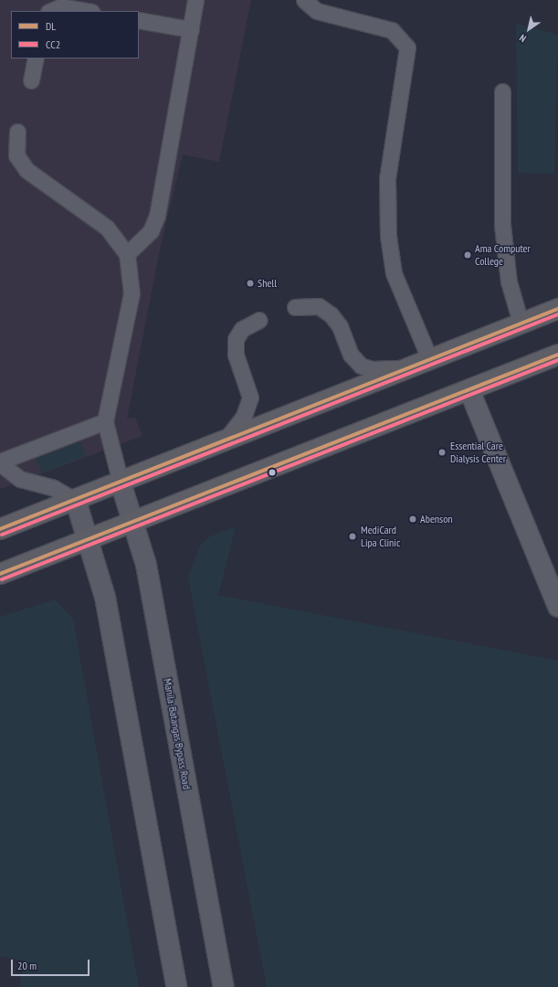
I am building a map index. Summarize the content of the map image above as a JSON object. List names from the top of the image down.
{
  "streets": {
    "main road": ["Manila-Batangas Bypass Road"]
  },
  "places": [
    "Ama Computer College",
    "Shell",
    "Essential Care Dialysis Center",
    "Abenson",
    "MediCard Lipa Clinic"
  ],
  "lines": ["transit line DL", "transit line CC2"],
  "legend": ["DL", "CC2"],
  "scale_bar": "20 m",
  "north": "bottom left"
}
